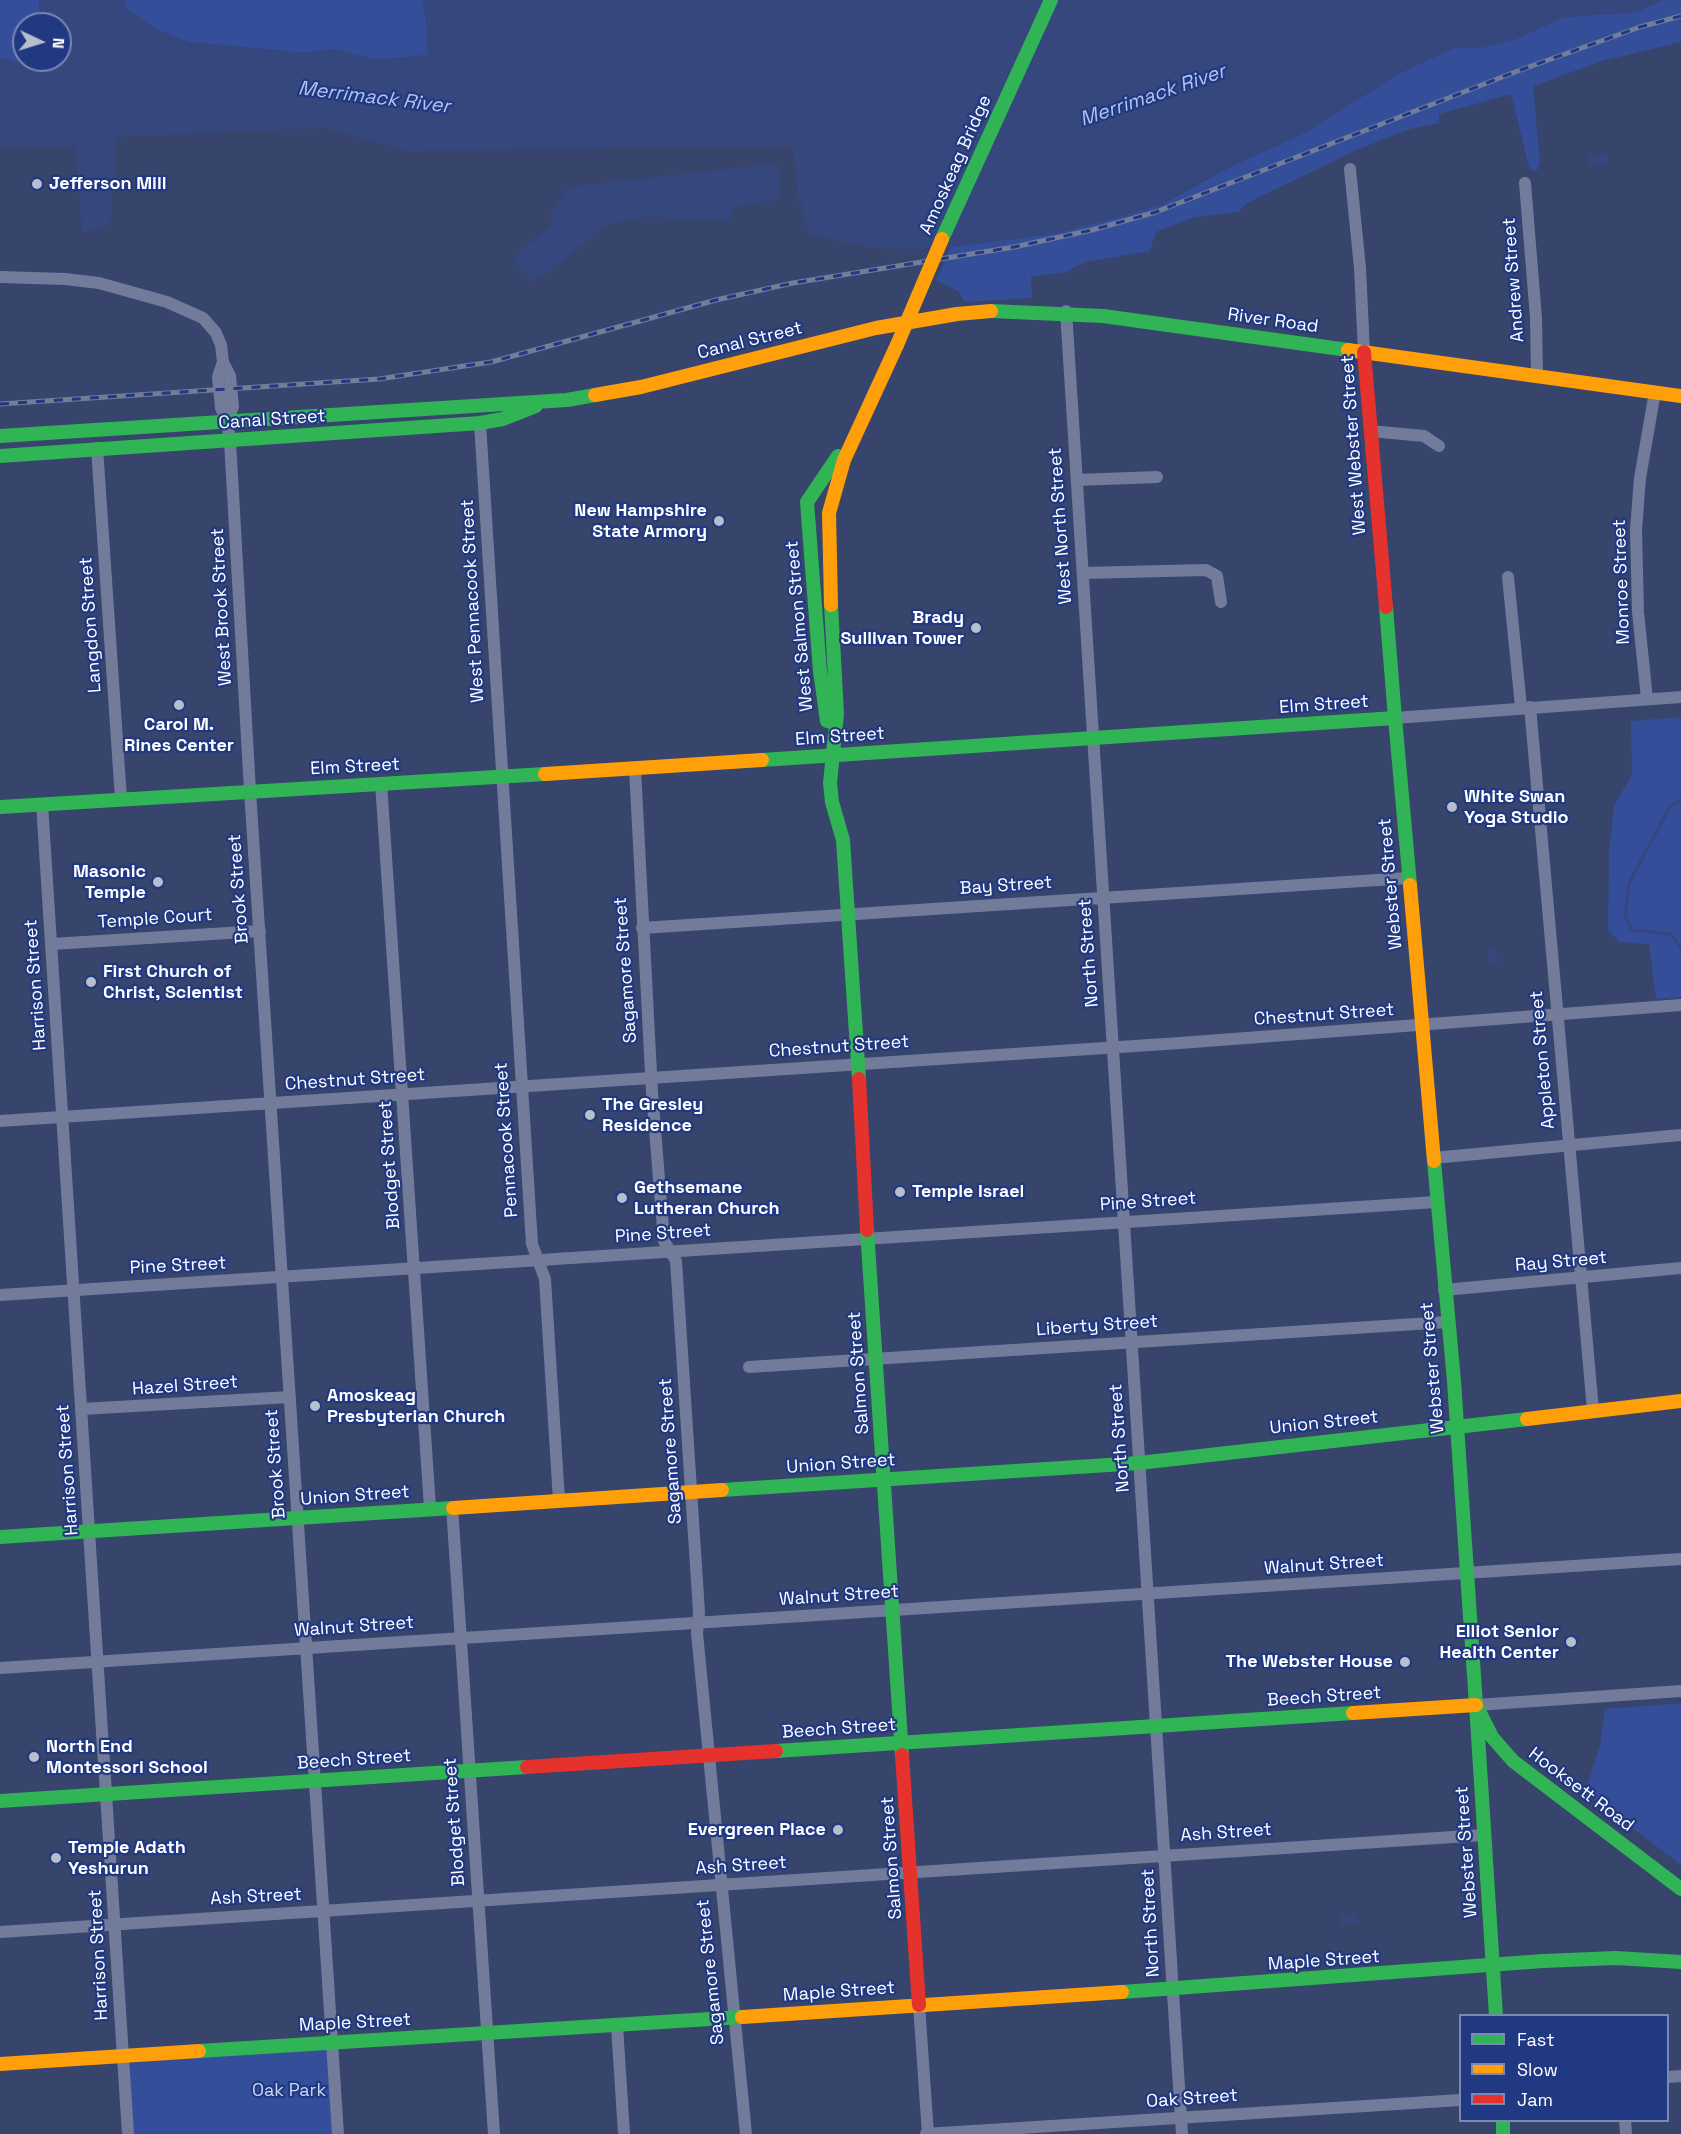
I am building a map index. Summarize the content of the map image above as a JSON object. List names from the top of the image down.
{
  "streets": {
    "main road": [
      "Amoskeag Bridge",
      "River Road",
      "Canal Street",
      "West Webster Street",
      "West Salmon Street",
      "Elm Street",
      "Webster Street",
      "Salmon Street",
      "Union Street",
      "Beech Street",
      "Hooksett Road",
      "Maple Street"
    ],
    "street": [
      "Andrew Street",
      "West North Street",
      "Monroe Street",
      "West Pennacook Street",
      "West Brook Street",
      "Langdon Street",
      "Bay Street",
      "Brook Street",
      "Temple Court",
      "North Street",
      "Sagamore Street",
      "Harrison Street",
      "Chestnut Street",
      "Appleton Street",
      "Pennacook Street",
      "Blodget Street",
      "Pine Street",
      "Ray Street",
      "Liberty Street",
      "Hazel Street",
      "Walnut Street",
      "Ash Street",
      "Oak Street"
    ]
  },
  "crossings": [
    ["Amoskeag Bridge", "West Salmon Street"],
    ["Andrew Street", "River Road"],
    ["River Road", "Canal Street"],
    ["River Road", "West Webster Street"],
    ["River Road", "West North Street"],
    ["River Road", "Monroe Street"],
    ["Canal Street", "West Pennacook Street"],
    ["Canal Street", "West Brook Street"],
    ["Canal Street", "Langdon Street"],
    ["West Webster Street", "Elm Street"],
    ["West Webster Street", "Webster Street"],
    ["West North Street", "Elm Street"],
    ["West North Street", "North Street"],
    ["Monroe Street", "Elm Street"],
    ["West Pennacook Street", "Elm Street"],
    ["West Pennacook Street", "Pennacook Street"],
    ["West Brook Street", "Elm Street"],
    ["West Brook Street", "Brook Street"],
    ["Langdon Street", "Elm Street"],
    ["West Salmon Street", "Elm Street"],
    ["West Salmon Street", "Salmon Street"],
    ["Elm Street", "Webster Street"],
    ["Elm Street", "Brook Street"],
    ["Elm Street", "North Street"],
    ["Elm Street", "Sagamore Street"],
    ["Elm Street", "Harrison Street"],
    ["Elm Street", "Appleton Street"],
    ["Elm Street", "Pennacook Street"],
    ["Elm Street", "Blodget Street"],
    ["Elm Street", "Salmon Street"],
    ["Webster Street", "Bay Street"],
    ["Webster Street", "Chestnut Street"],
    ["Webster Street", "Pine Street"],
    ["Webster Street", "Ray Street"],
    ["Webster Street", "Liberty Street"],
    ["Webster Street", "Union Street"],
    ["Webster Street", "Walnut Street"],
    ["Webster Street", "Beech Street"],
    ["Webster Street", "Hooksett Road"],
    ["Webster Street", "Ash Street"],
    ["Webster Street", "Maple Street"],
    ["Bay Street", "North Street"],
    ["Bay Street", "Sagamore Street"],
    ["Bay Street", "Salmon Street"],
    ["Brook Street", "Temple Court"],
    ["Brook Street", "Chestnut Street"],
    ["Brook Street", "Pine Street"],
    ["Brook Street", "Hazel Street"],
    ["Brook Street", "Union Street"],
    ["Brook Street", "Walnut Street"],
    ["Brook Street", "Beech Street"],
    ["Brook Street", "Ash Street"],
    ["Brook Street", "Maple Street"],
    ["Temple Court", "Harrison Street"],
    ["North Street", "Chestnut Street"],
    ["North Street", "Pine Street"],
    ["North Street", "Liberty Street"],
    ["North Street", "Union Street"],
    ["North Street", "Walnut Street"],
    ["North Street", "Beech Street"],
    ["North Street", "Ash Street"],
    ["North Street", "Maple Street"],
    ["North Street", "Oak Street"],
    ["Sagamore Street", "Chestnut Street"],
    ["Sagamore Street", "Pine Street"],
    ["Sagamore Street", "Union Street"],
    ["Sagamore Street", "Walnut Street"],
    ["Sagamore Street", "Beech Street"],
    ["Sagamore Street", "Ash Street"],
    ["Sagamore Street", "Maple Street"],
    ["Harrison Street", "Chestnut Street"],
    ["Harrison Street", "Pine Street"],
    ["Harrison Street", "Hazel Street"],
    ["Harrison Street", "Union Street"],
    ["Harrison Street", "Walnut Street"],
    ["Harrison Street", "Beech Street"],
    ["Harrison Street", "Ash Street"],
    ["Harrison Street", "Maple Street"],
    ["Chestnut Street", "Appleton Street"],
    ["Chestnut Street", "Pennacook Street"],
    ["Chestnut Street", "Blodget Street"],
    ["Chestnut Street", "Salmon Street"],
    ["Appleton Street", "Ray Street"],
    ["Appleton Street", "Union Street"],
    ["Pennacook Street", "Pine Street"],
    ["Pennacook Street", "Union Street"],
    ["Blodget Street", "Pine Street"],
    ["Blodget Street", "Union Street"],
    ["Blodget Street", "Walnut Street"],
    ["Blodget Street", "Beech Street"],
    ["Blodget Street", "Ash Street"],
    ["Blodget Street", "Maple Street"],
    ["Pine Street", "Salmon Street"],
    ["Liberty Street", "Salmon Street"],
    ["Salmon Street", "Union Street"],
    ["Salmon Street", "Walnut Street"],
    ["Salmon Street", "Beech Street"],
    ["Salmon Street", "Ash Street"],
    ["Salmon Street", "Maple Street"],
    ["Salmon Street", "Oak Street"],
    ["Beech Street", "Hooksett Road"]
  ],
  "water": ["Merrimack River"],
  "parks": ["Oak Park"],
  "places": [
    "Jefferson Mill",
    "New Hampshire State Armory",
    "Brady Sullivan Tower",
    "Carol M. Rines Center",
    "White Swan Yoga Studio",
    "Masonic Temple",
    "First Church of Christ, Scientist",
    "The Gresley Residence",
    "Temple Israel",
    "Gethsemane Lutheran Church",
    "Amoskeag Presbyterian Church",
    "Elliot Senior Health Center",
    "The Webster House",
    "North End Montessori School",
    "Evergreen Place",
    "Temple Adath Yeshurun"
  ],
  "legend": ["Fast", "Slow", "Jam"],
  "north": "right"
}
